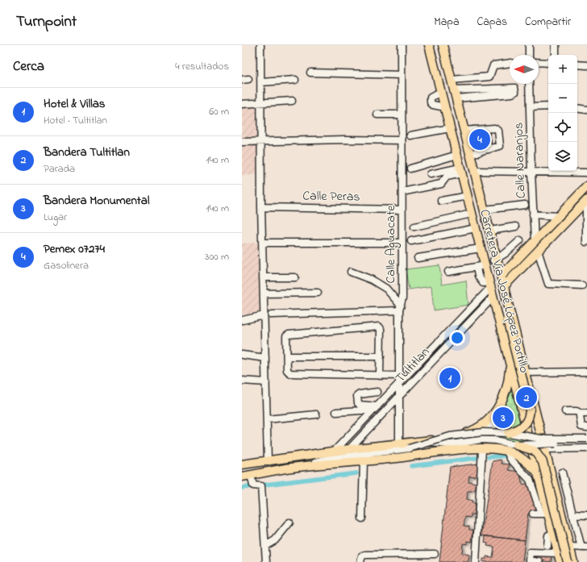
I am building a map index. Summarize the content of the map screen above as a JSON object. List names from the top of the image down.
{
  "streets": {
    "main road": ["Carretera Vía José López Portillo"],
    "street": [
      "Calle Naranjos",
      "Calle Peras",
      "Calle Aguacate",
      "Tultitlan"
    ]
  },
  "crossings": [
    ["Calle Peras", "Calle Aguacate"],
    ["Calle Aguacate", "Tultitlan"],
    ["Carretera Vía José López Portillo", "Tultitlan"]
  ],
  "north": "left",
  "page": {
    "header": "Turnpoint",
    "nav": ["Mapa", "Capas", "Compartir"],
    "heading": ["Cerca", "4 resultados"],
    "map_buttons": ["+", "−"],
    "list": [
      {
        "mark": "1",
        "name": "Hotel & Villas",
        "note": "Hotel · Tultitlan",
        "value": "60 m"
      },
      {
        "mark": "2",
        "name": "Bandera Tultitlan",
        "note": "Parada",
        "value": "140 m"
      },
      {
        "mark": "3",
        "name": "Bandera Monumental",
        "note": "Lugar",
        "value": "140 m"
      },
      {
        "mark": "4",
        "name": "Pemex 07274",
        "note": "Gasolinera",
        "value": "300 m"
      }
    ],
    "pins": [
      "4",
      "1",
      "2",
      "3"
    ]
  }
}
